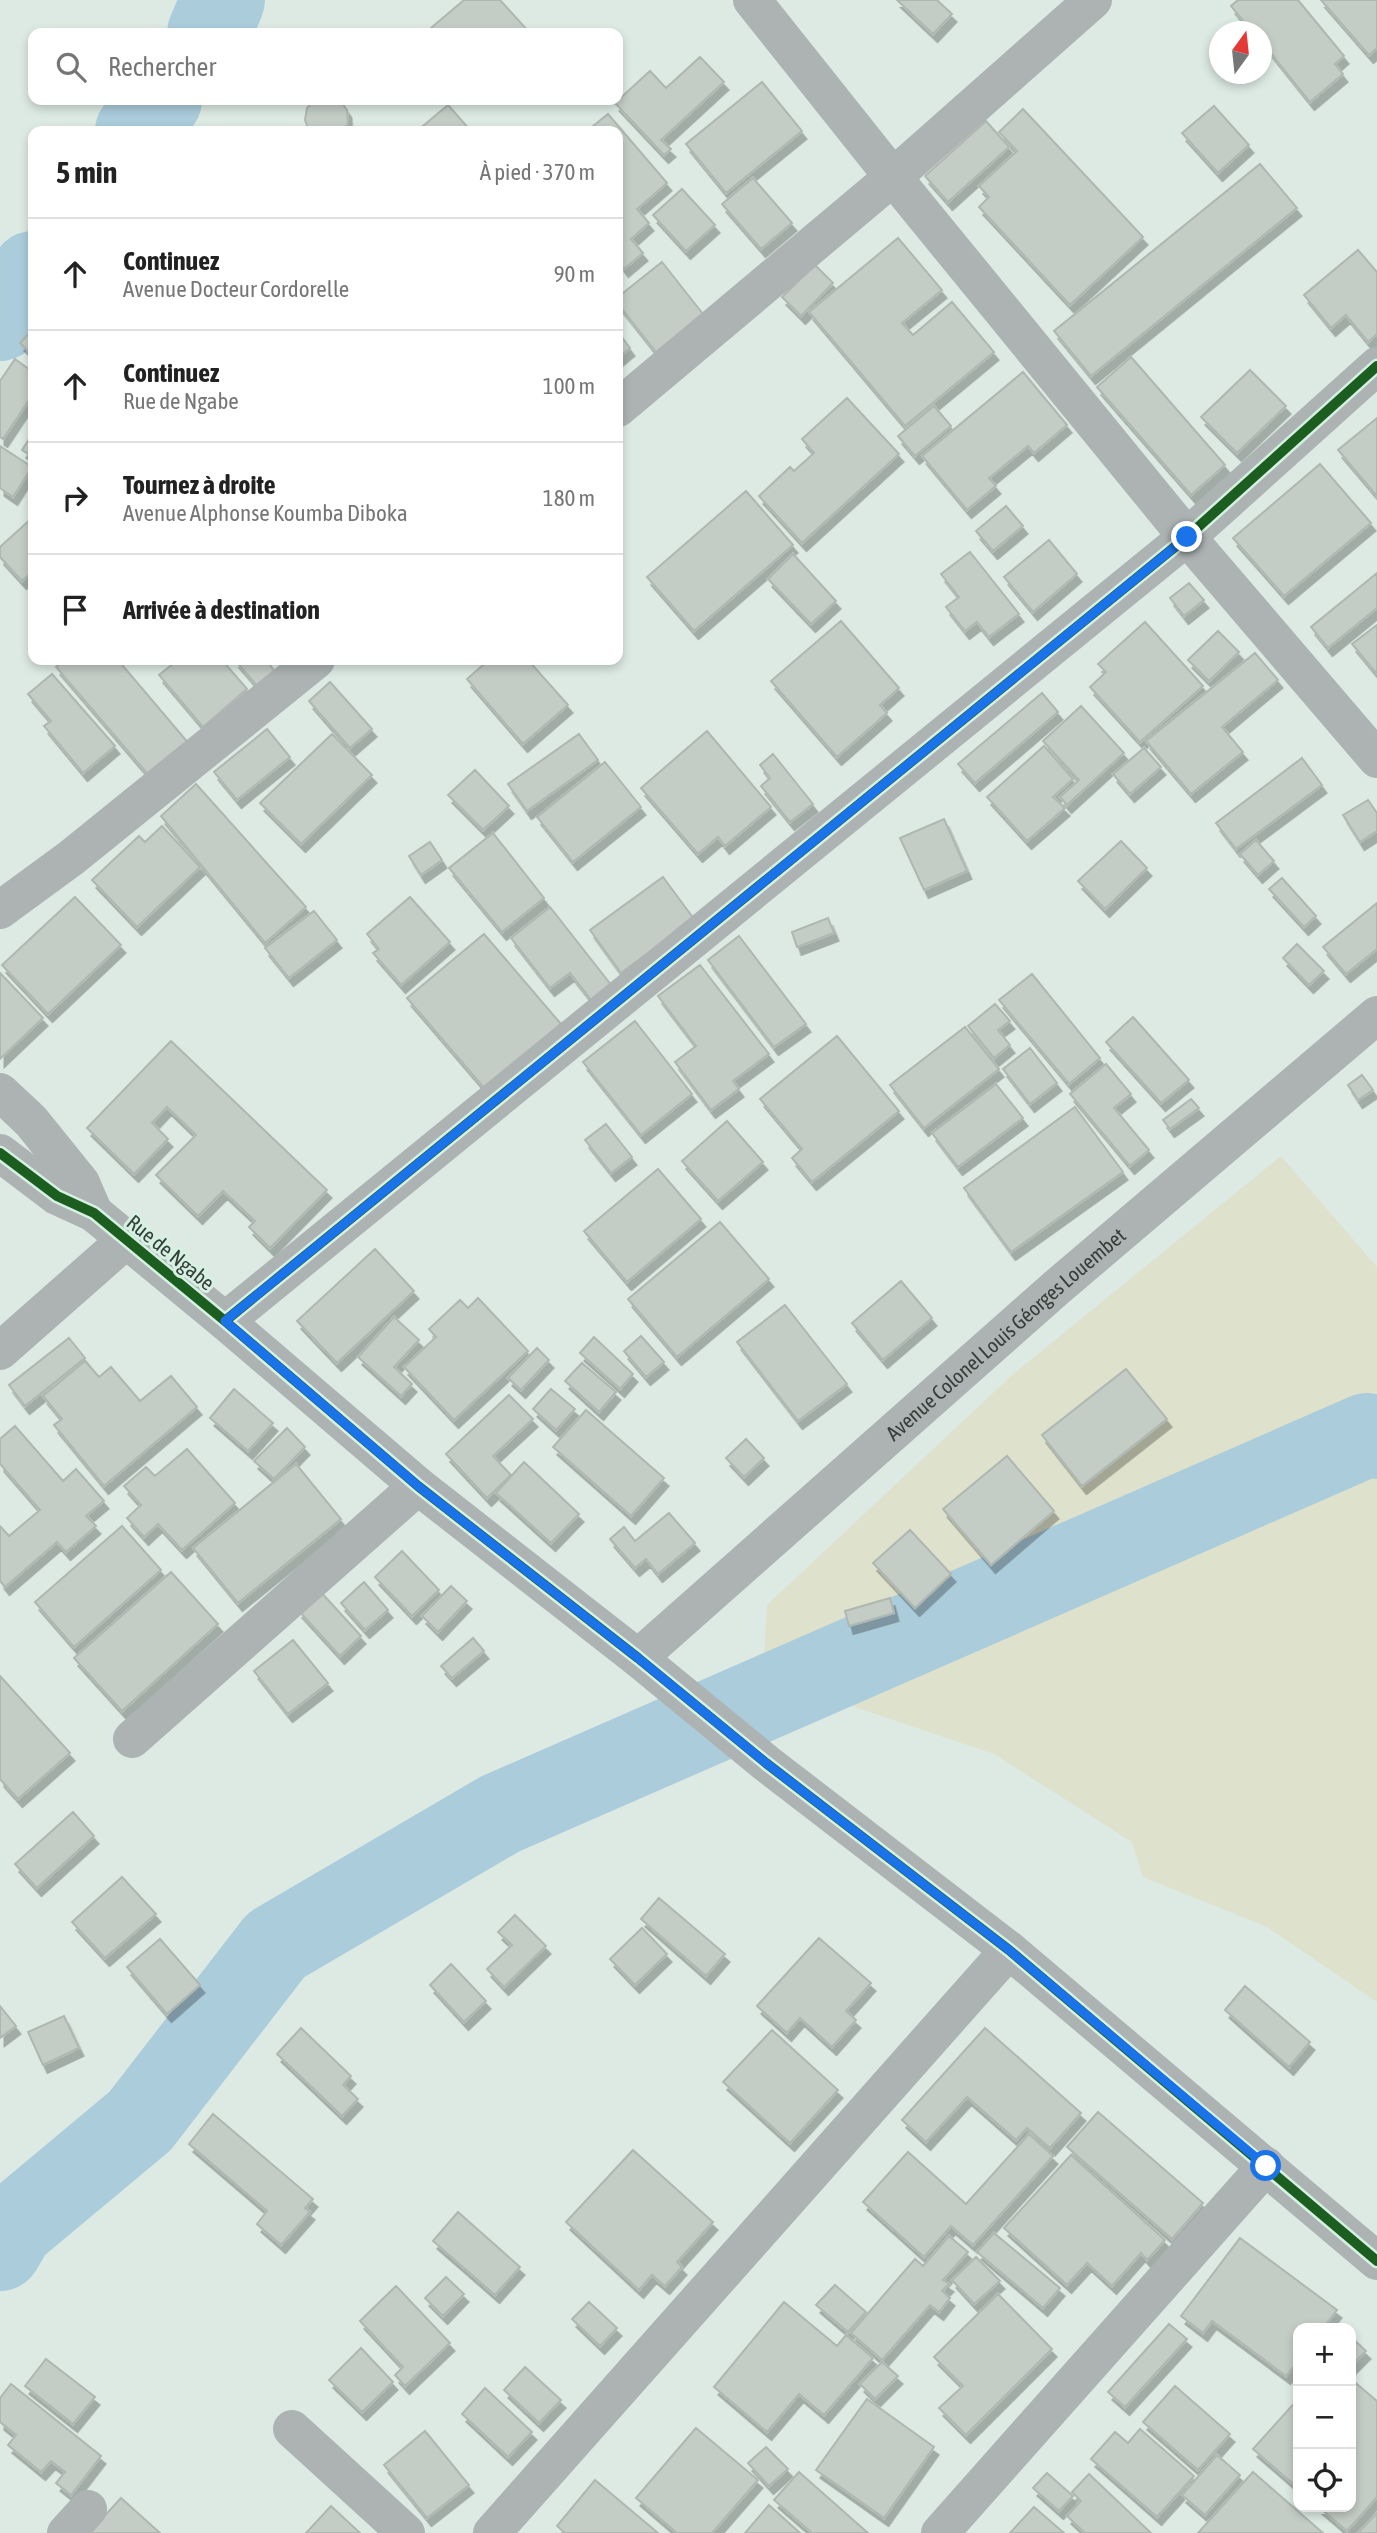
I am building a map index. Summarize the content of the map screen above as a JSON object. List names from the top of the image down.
{
  "streets": {
    "street": ["Rue de Ngabe", "Avenue Colonel Louis Géorges Louembet"]
  },
  "crossings": [
    ["Rue de Ngabe", "Avenue Colonel Louis Géorges Louembet"]
  ],
  "north": "top",
  "page": {
    "search": "Rechercher",
    "heading": ["5 min", "À pied · 370 m"],
    "list": [
      ["Continuez", "Avenue Docteur Cordorelle", "90 m"],
      ["Continuez", "Rue de Ngabe", "100 m"],
      ["Tournez à droite", "Avenue Alphonse Koumba Diboka", "180 m"],
      "Arrivée à destination"
    ],
    "map_buttons": ["+", "−"]
  }
}
